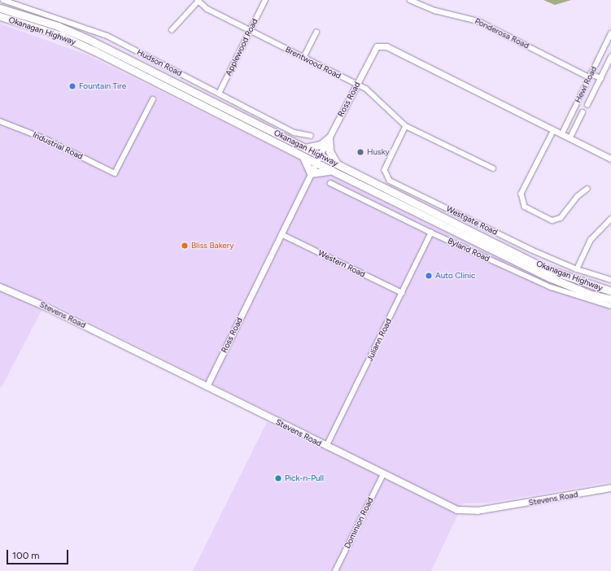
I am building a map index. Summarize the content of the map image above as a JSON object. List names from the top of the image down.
{
  "streets": {
    "highway": ["Okanagan Highway"],
    "main road": ["Stevens Road"],
    "street": [
      "Ponderosa Road",
      "Applewood Road",
      "Hudson Road",
      "Brentwood Road",
      "Hewl Road",
      "Ross Road",
      "Industrial Road",
      "Westgate Road",
      "Byland Road",
      "Western Road",
      "Juliann Road",
      "Dominion Road"
    ]
  },
  "crossings": [
    ["Okanagan Highway", "Ross Road"],
    ["Ponderosa Road", "Hewl Road"],
    ["Applewood Road", "Hudson Road"],
    ["Applewood Road", "Brentwood Road"],
    ["Brentwood Road", "Ross Road"],
    ["Brentwood Road", "Westgate Road"],
    ["Hewl Road", "Ross Road"],
    ["Ross Road", "Western Road"],
    ["Ross Road", "Stevens Road"],
    ["Byland Road", "Juliann Road"],
    ["Western Road", "Juliann Road"],
    ["Stevens Road", "Juliann Road"],
    ["Stevens Road", "Dominion Road"]
  ],
  "places": [
    "Fountain Tire",
    "Husky",
    "Bliss Bakery",
    "Auto Clinic",
    "Pick-n-Pull"
  ],
  "scale_bar": "100 m"
}
